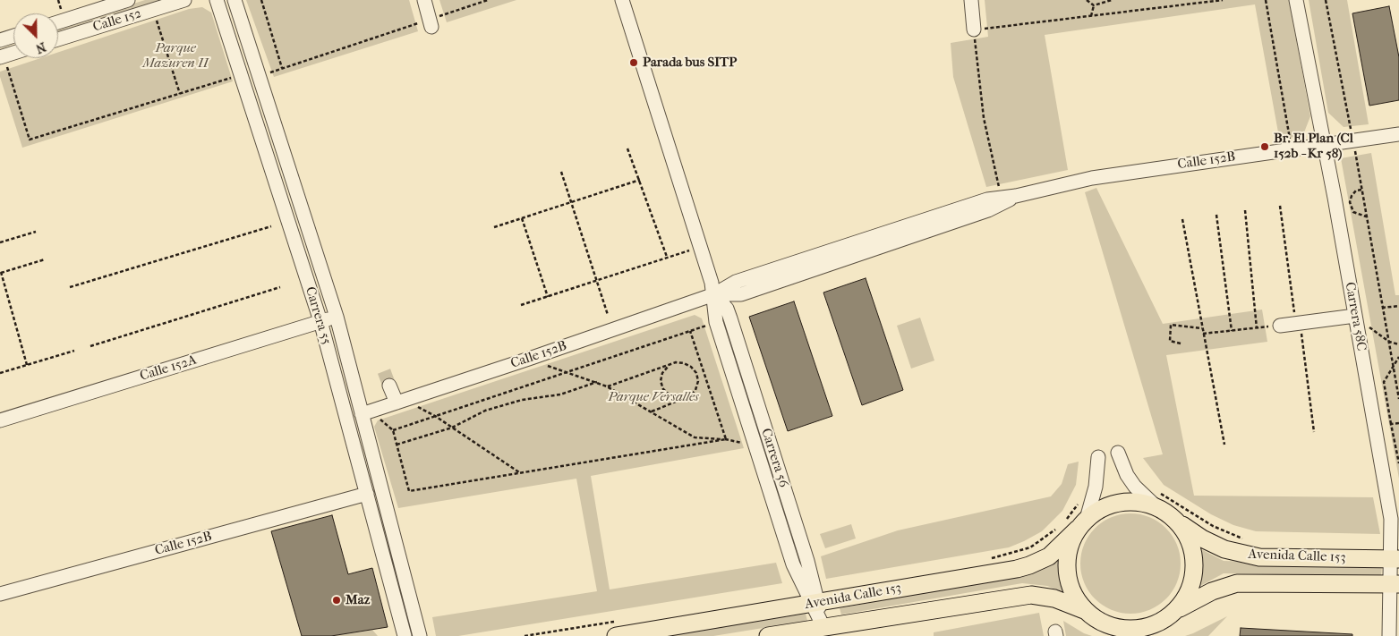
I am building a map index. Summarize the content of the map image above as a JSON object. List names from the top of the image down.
{
  "streets": {
    "main road": ["Avenida Calle 153"],
    "street": [
      "Calle 152",
      "Calle 152B",
      "Carrera 55",
      "Carrera 58C",
      "Calle 152A",
      "Carrera 56"
    ]
  },
  "crossings": [
    ["Calle 152B", "Carrera 55"],
    ["Calle 152B", "Carrera 58C"],
    ["Calle 152B", "Carrera 56"],
    ["Carrera 55", "Calle 152A"],
    ["Carrera 58C", "Avenida Calle 153"],
    ["Carrera 56", "Avenida Calle 153"]
  ],
  "parks": ["Parque Mazuren II", "Parque Versalles"],
  "places": ["Parada bus SITP", "Br. El Plan (Cl 152b - Kr 58)", "Maz"],
  "north": "bottom right"
}
